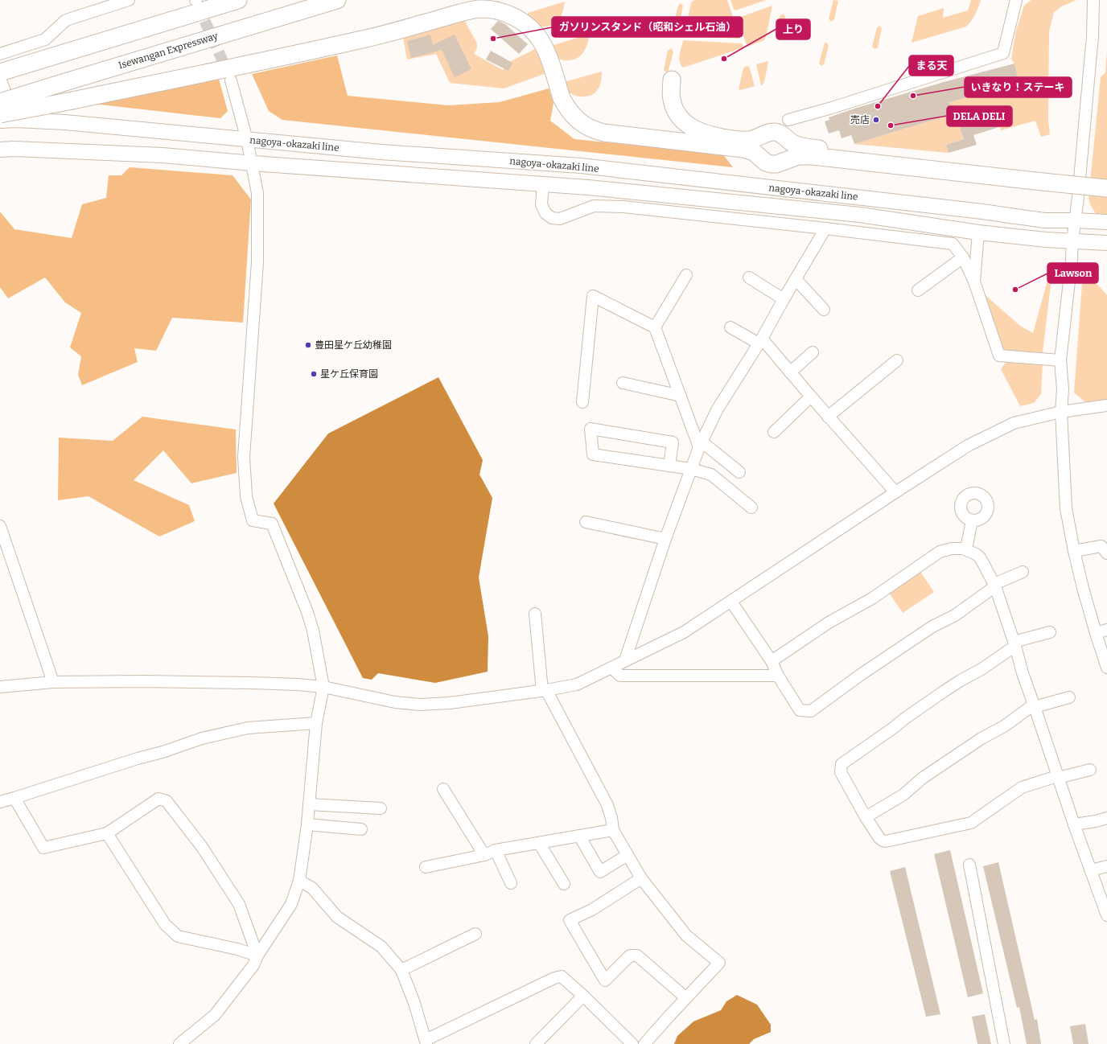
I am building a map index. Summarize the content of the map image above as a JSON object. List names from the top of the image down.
{
  "streets": {
    "highway": ["Isewangan Expressway"],
    "main road": ["nagoya-okazaki line"]
  },
  "places": [
    "ガソリンスタンド（昭和シェル石油）",
    "上り",
    "いきなり！ステーキ",
    "まる天",
    "売店",
    "DELA DELI",
    "Lawson",
    "豊田星ケ丘幼稚園",
    "星ケ丘保育園"
  ]
}
